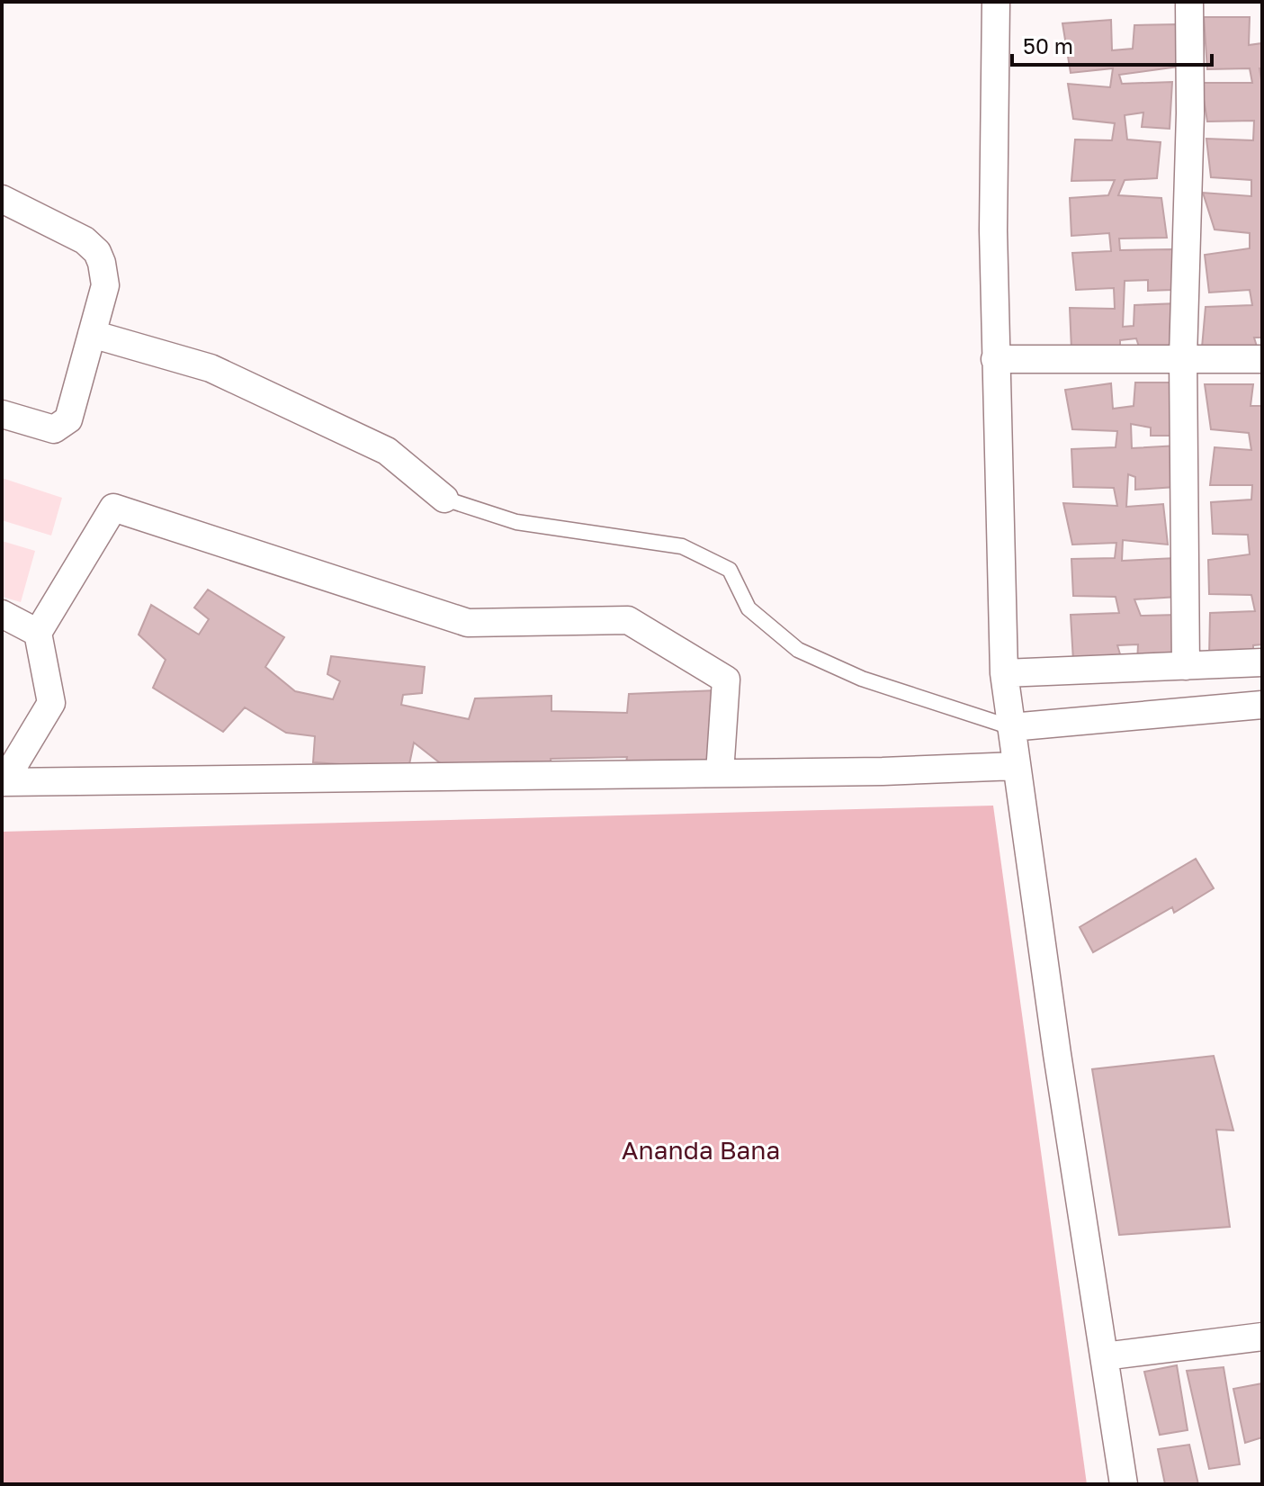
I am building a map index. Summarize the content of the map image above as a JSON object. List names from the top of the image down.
{
  "parks": ["Ananda Bana"],
  "scale_bar": "50 m"
}
